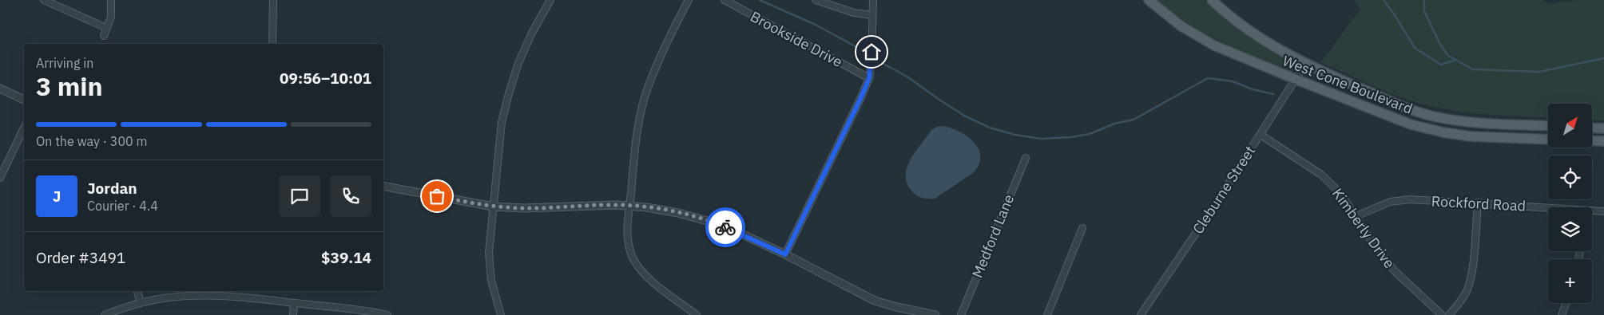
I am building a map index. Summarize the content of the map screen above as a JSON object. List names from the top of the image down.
{
  "streets": {
    "main road": ["West Cone Boulevard"],
    "street": [
      "Brookside Drive",
      "Cleburne Street",
      "Rockford Road",
      "Kimberly Drive",
      "Medford Lane"
    ]
  },
  "crossings": [
    ["West Cone Boulevard", "Cleburne Street"],
    ["Cleburne Street", "Kimberly Drive"],
    ["Rockford Road", "Kimberly Drive"]
  ],
  "north": "top right",
  "page": {
    "heading": ["3 min", "Arriving in", "09:56–10:01"],
    "panel": [
      "Jordan",
      "Courier · 4.4",
      "Order #3491",
      "$39.14"
    ],
    "map_buttons": "+",
    "bar": "On the way · 300 m",
    "round": "J"
  }
}
